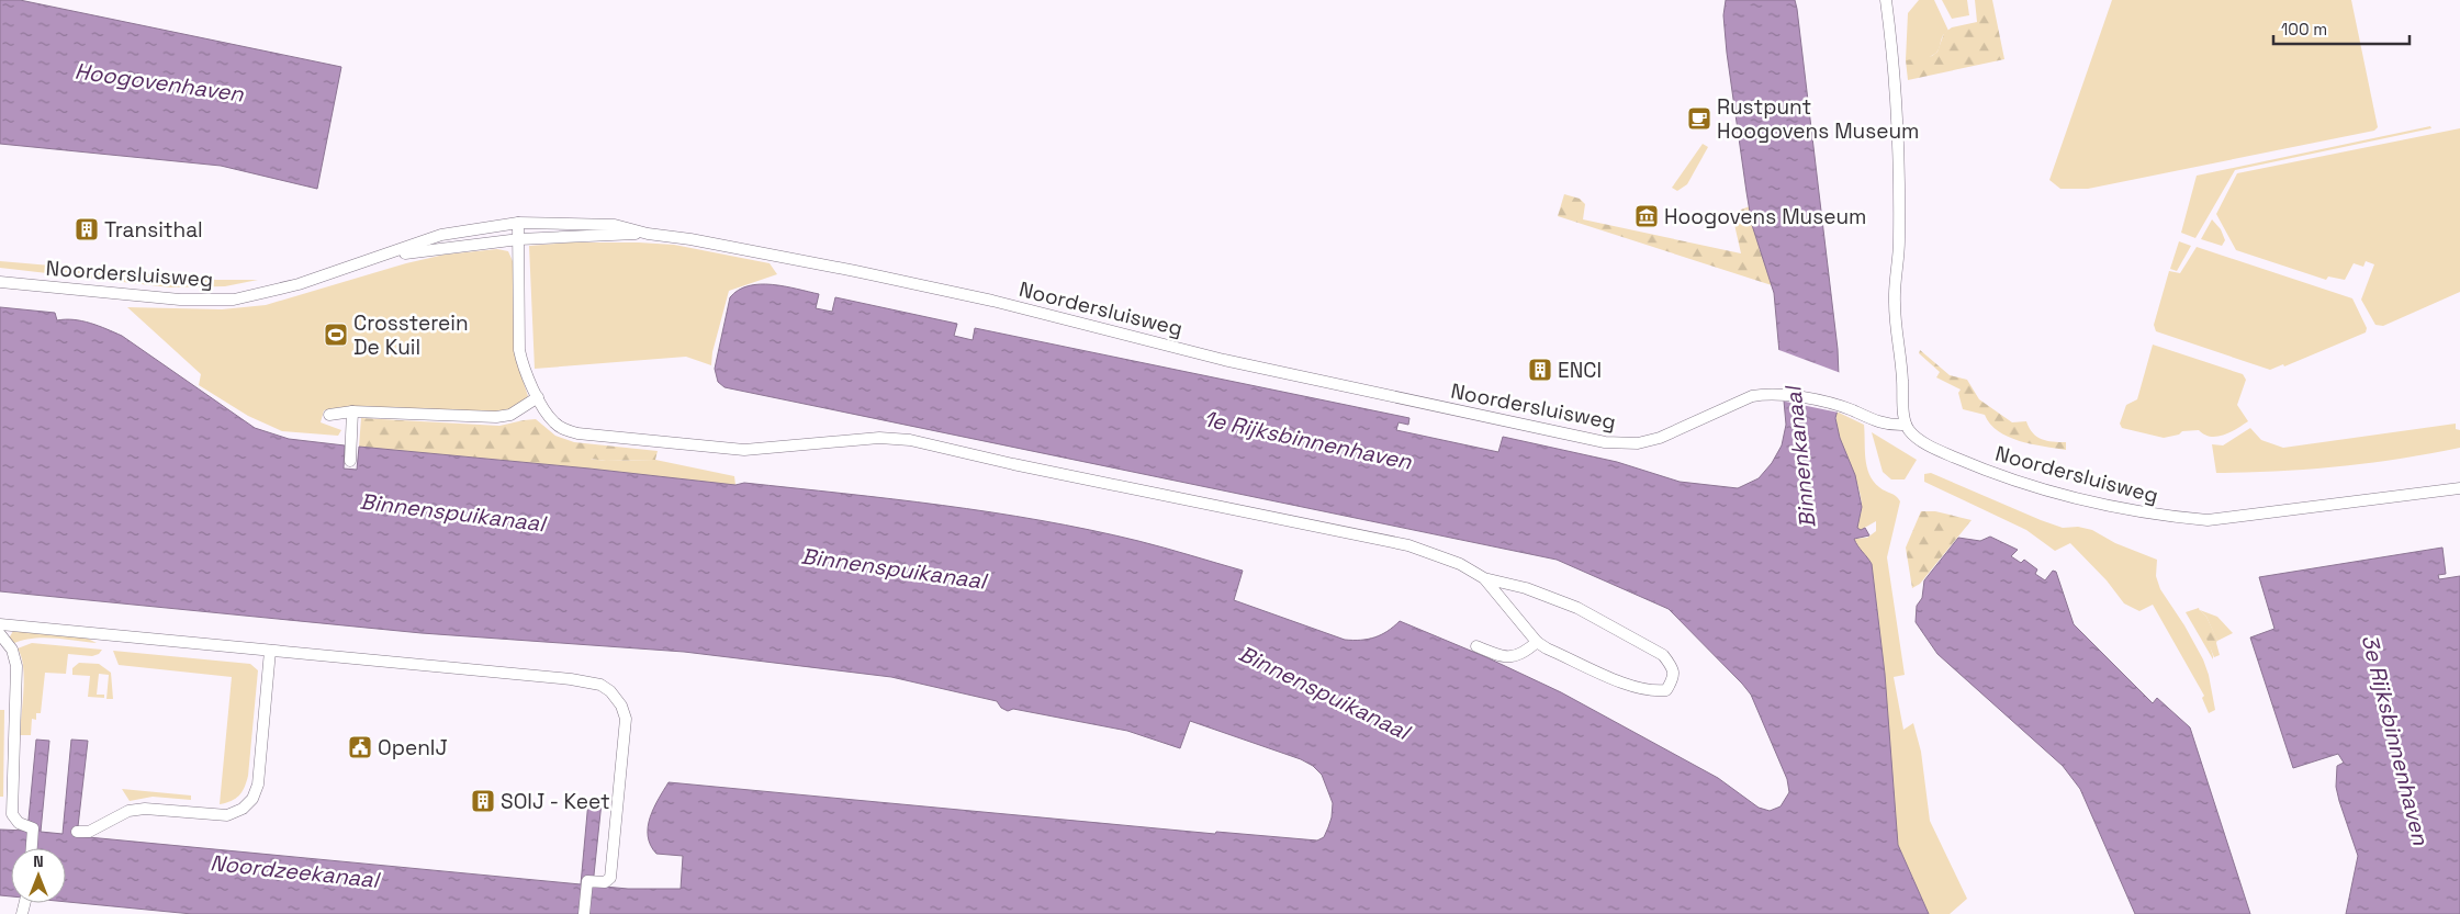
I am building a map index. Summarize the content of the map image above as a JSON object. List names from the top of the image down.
{
  "streets": {
    "street": ["Noordersluisweg"]
  },
  "water": [
    "Hoogovenhaven",
    "1e Rijksbinnenhaven",
    "Binnenkanaal",
    "Binnenspuikanaal",
    "3e Rijksbinnenhaven",
    "Noordzeekanaal"
  ],
  "places": {
    "cafe": ["Rustpunt Hoogovens Museum"],
    "museum": ["Hoogovens Museum"],
    "building": ["Transithal", "ENCI", "SOIJ - Keet"],
    "sports": ["Crossterein De Kuil"],
    "public building": ["OpenIJ"]
  },
  "scale_bar": "100 m",
  "north": "top"
}
